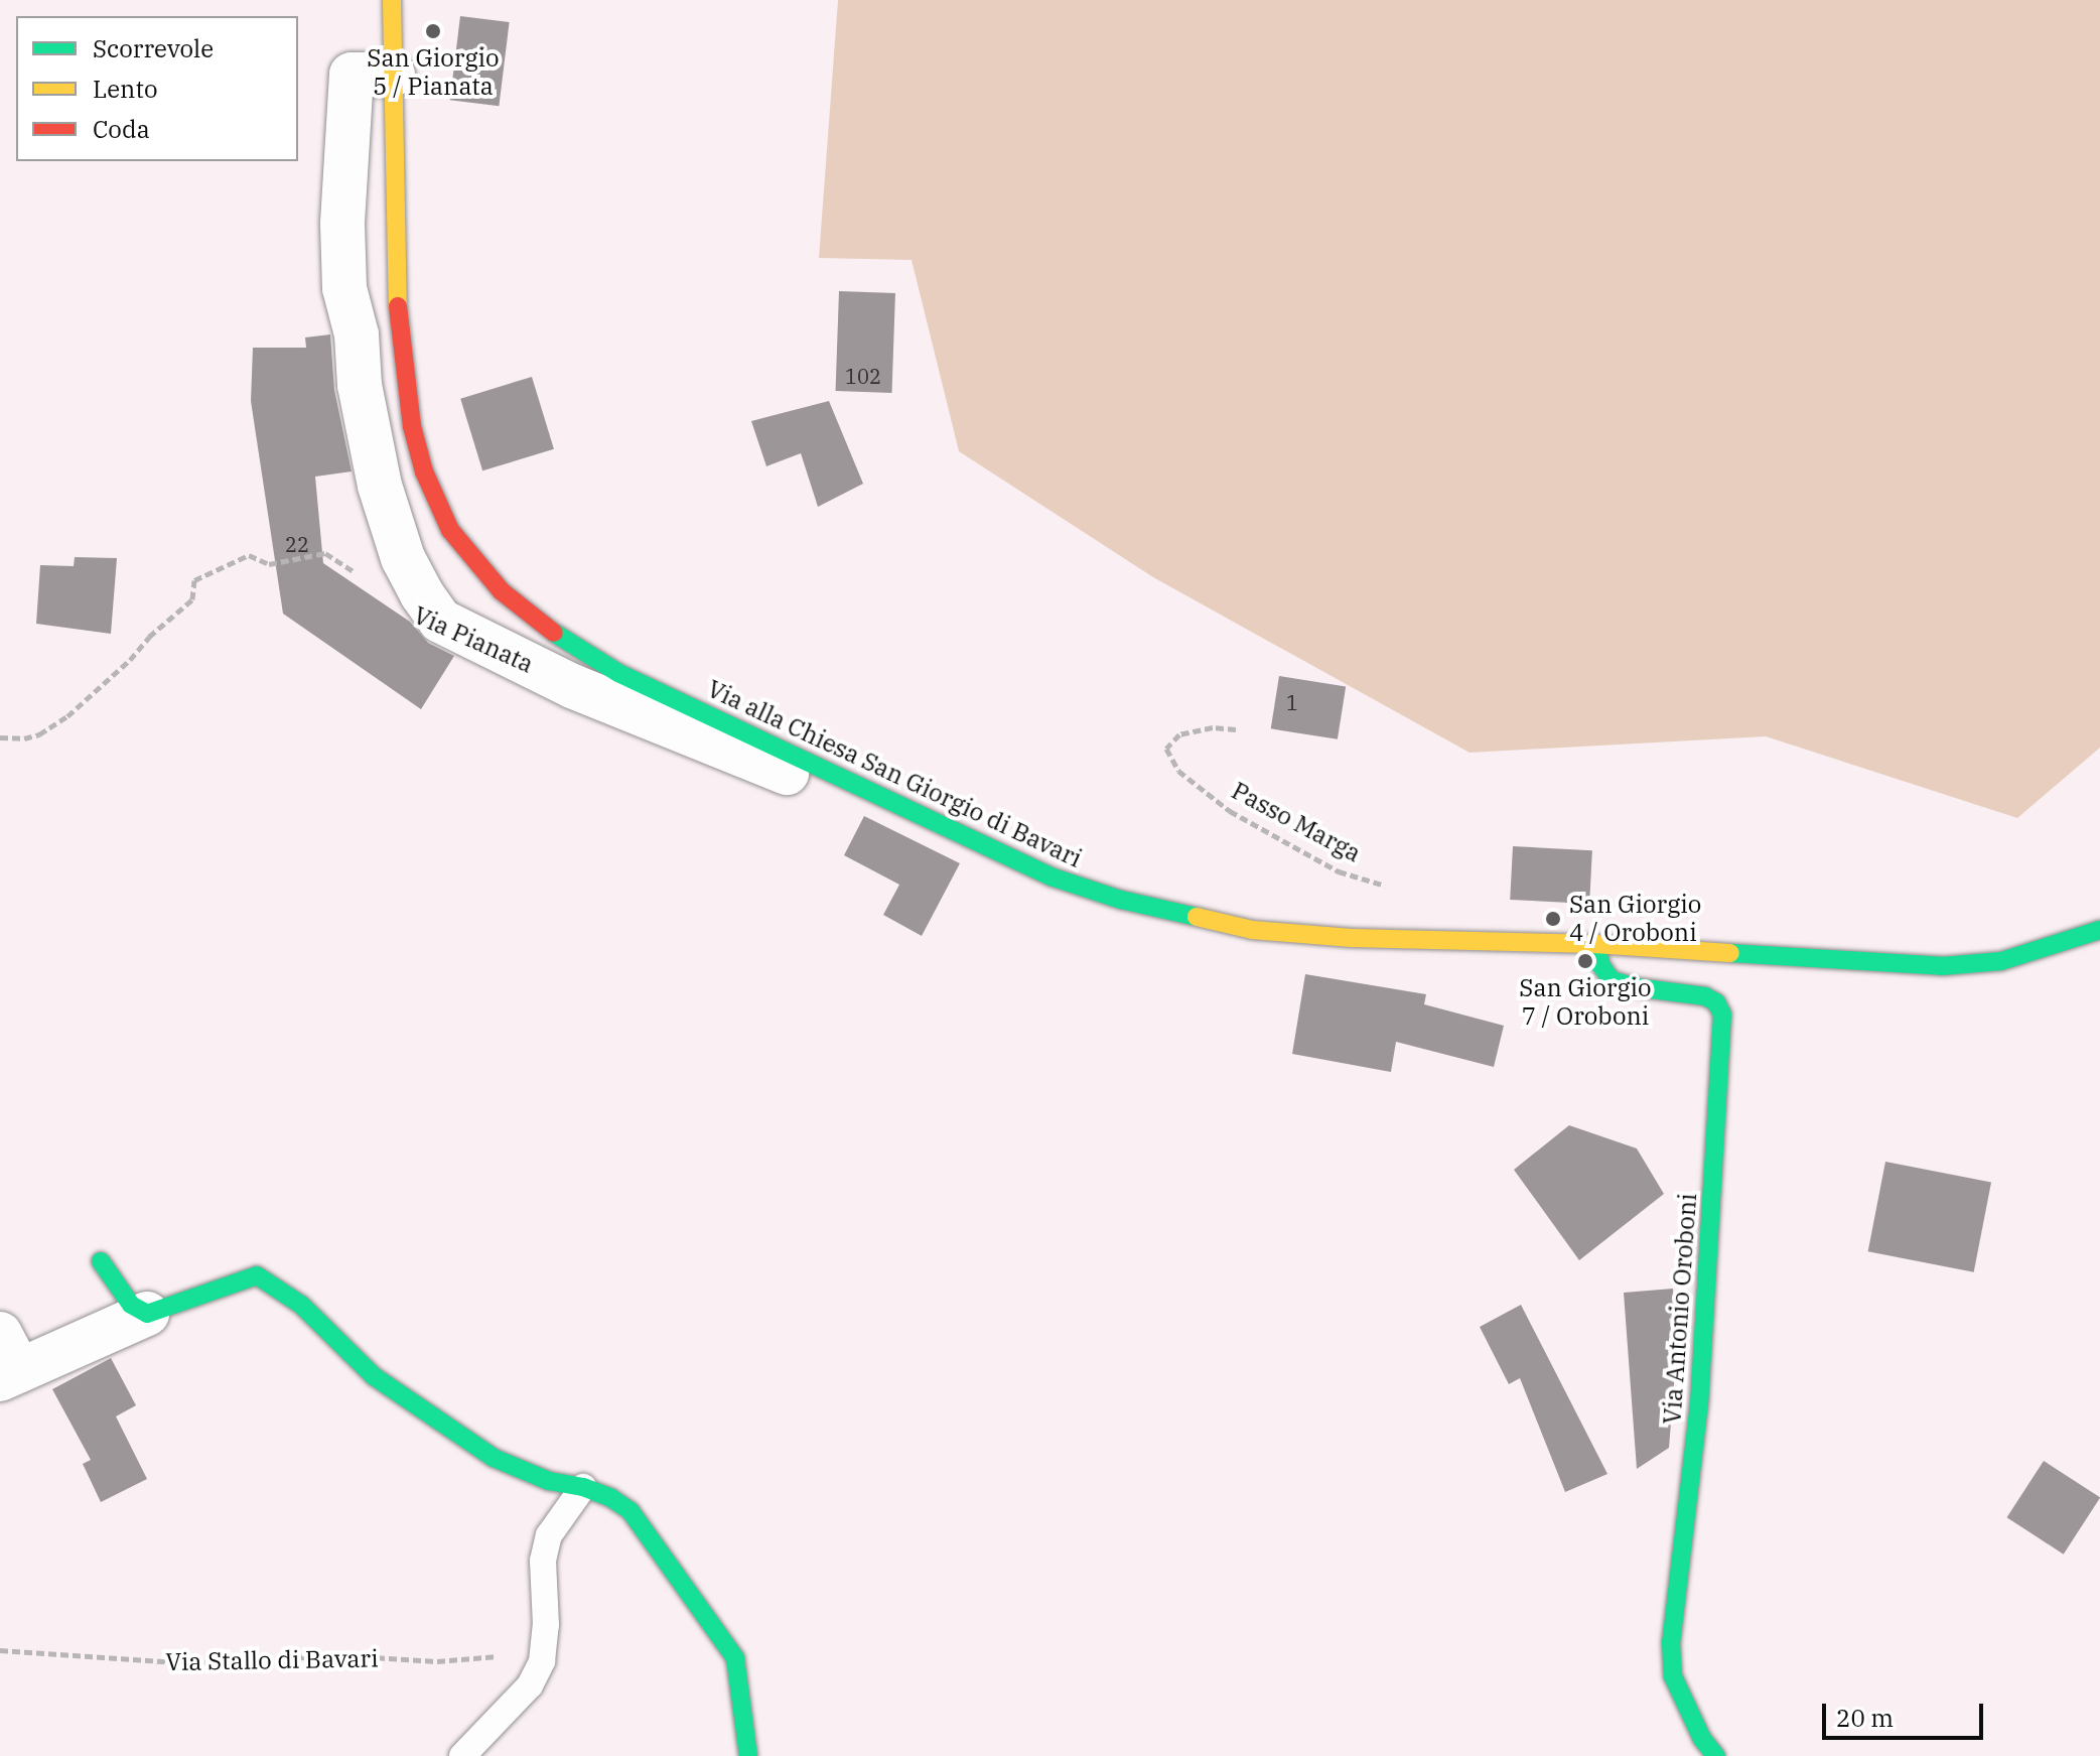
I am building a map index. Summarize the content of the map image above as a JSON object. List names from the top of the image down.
{
  "streets": {
    "street": ["Via Pianata", "Via alla Chiesa San Giorgio di Bavari", "Via Antonio Oroboni"],
    "path": ["Passo Marga", "Via Stallo di Bavari"]
  },
  "crossings": [
    ["Via Pianata", "Via alla Chiesa San Giorgio di Bavari"],
    ["Via alla Chiesa San Giorgio di Bavari", "Via Antonio Oroboni"]
  ],
  "places": ["San Giorgio 5 / Pianata", "San Giorgio 4 / Oroboni", "San Giorgio 7 / Oroboni"],
  "house_numbers": ["102", "22", "1"],
  "legend": ["Scorrevole", "Lento", "Coda"],
  "scale_bar": "20 m"
}
